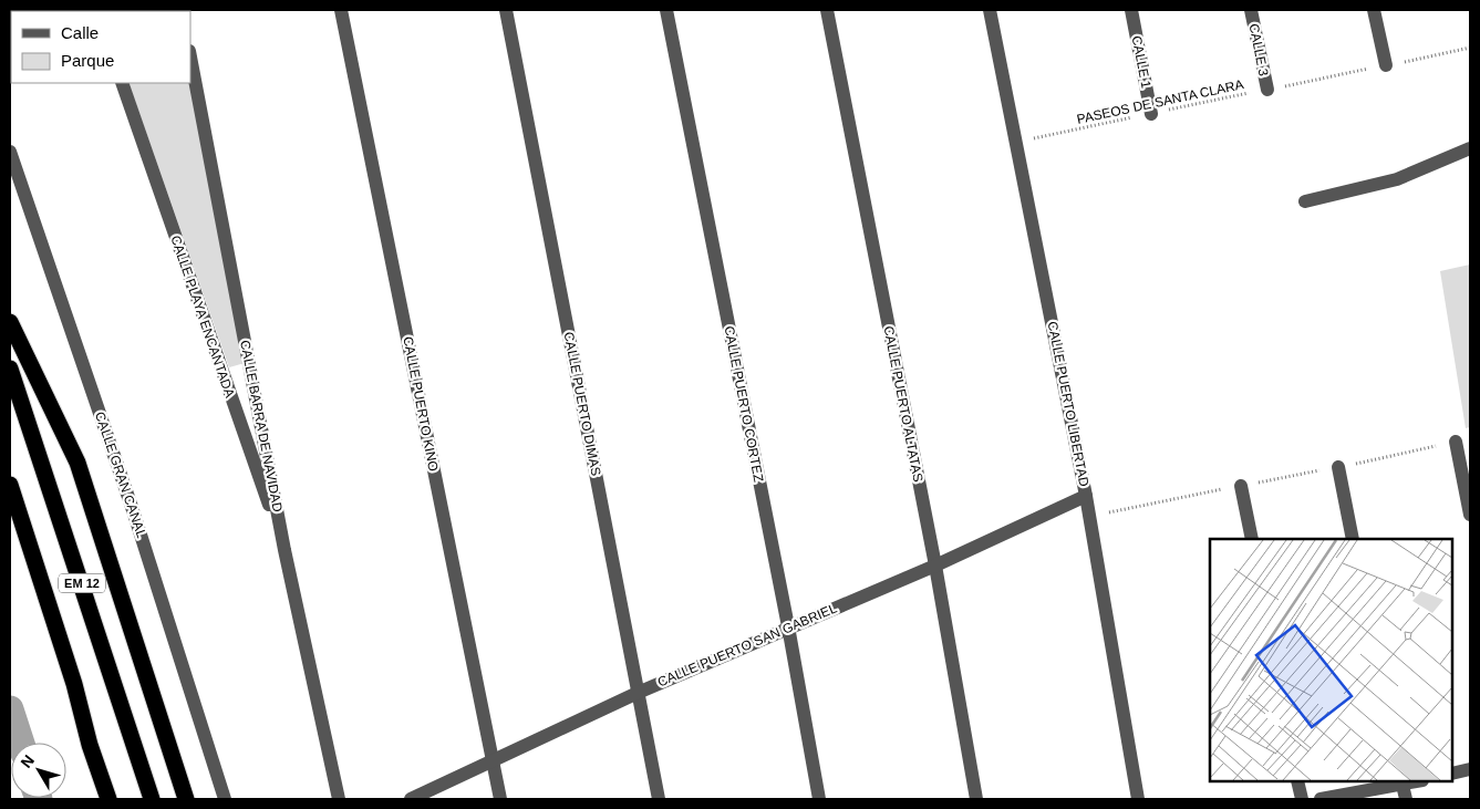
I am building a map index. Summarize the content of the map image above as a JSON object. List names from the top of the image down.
{
  "streets": {
    "highway": ["EM 12"],
    "street": [
      "CALLE 3",
      "CALLE 1",
      "CALLE PLAYA ENCANTADA",
      "CALLE PUERTO KINO",
      "CALLE PUERTO DIMAS",
      "CALLE PUERTO CORTEZ",
      "CALLE PUERTO ALTATAS",
      "CALLE PUERTO LIBERTAD",
      "CALLE BARRA DE NAVIDAD",
      "CALLE GRAN CANAL",
      "CALLE PUERTO SAN GABRIEL"
    ],
    "path": ["PASEOS DE SANTA CLARA"]
  },
  "crossings": [
    ["CALLE 3", "PASEOS DE SANTA CLARA"],
    ["CALLE 1", "PASEOS DE SANTA CLARA"],
    ["PASEOS DE SANTA CLARA", "CALLE PUERTO LIBERTAD"],
    ["CALLE PLAYA ENCANTADA", "CALLE BARRA DE NAVIDAD"],
    ["CALLE PUERTO KINO", "CALLE PUERTO SAN GABRIEL"],
    ["CALLE PUERTO DIMAS", "CALLE PUERTO SAN GABRIEL"],
    ["CALLE PUERTO CORTEZ", "CALLE PUERTO SAN GABRIEL"],
    ["CALLE PUERTO ALTATAS", "CALLE PUERTO SAN GABRIEL"],
    ["CALLE PUERTO LIBERTAD", "CALLE PUERTO SAN GABRIEL"]
  ],
  "legend": ["Calle", "Parque"],
  "north": "top left"
}
